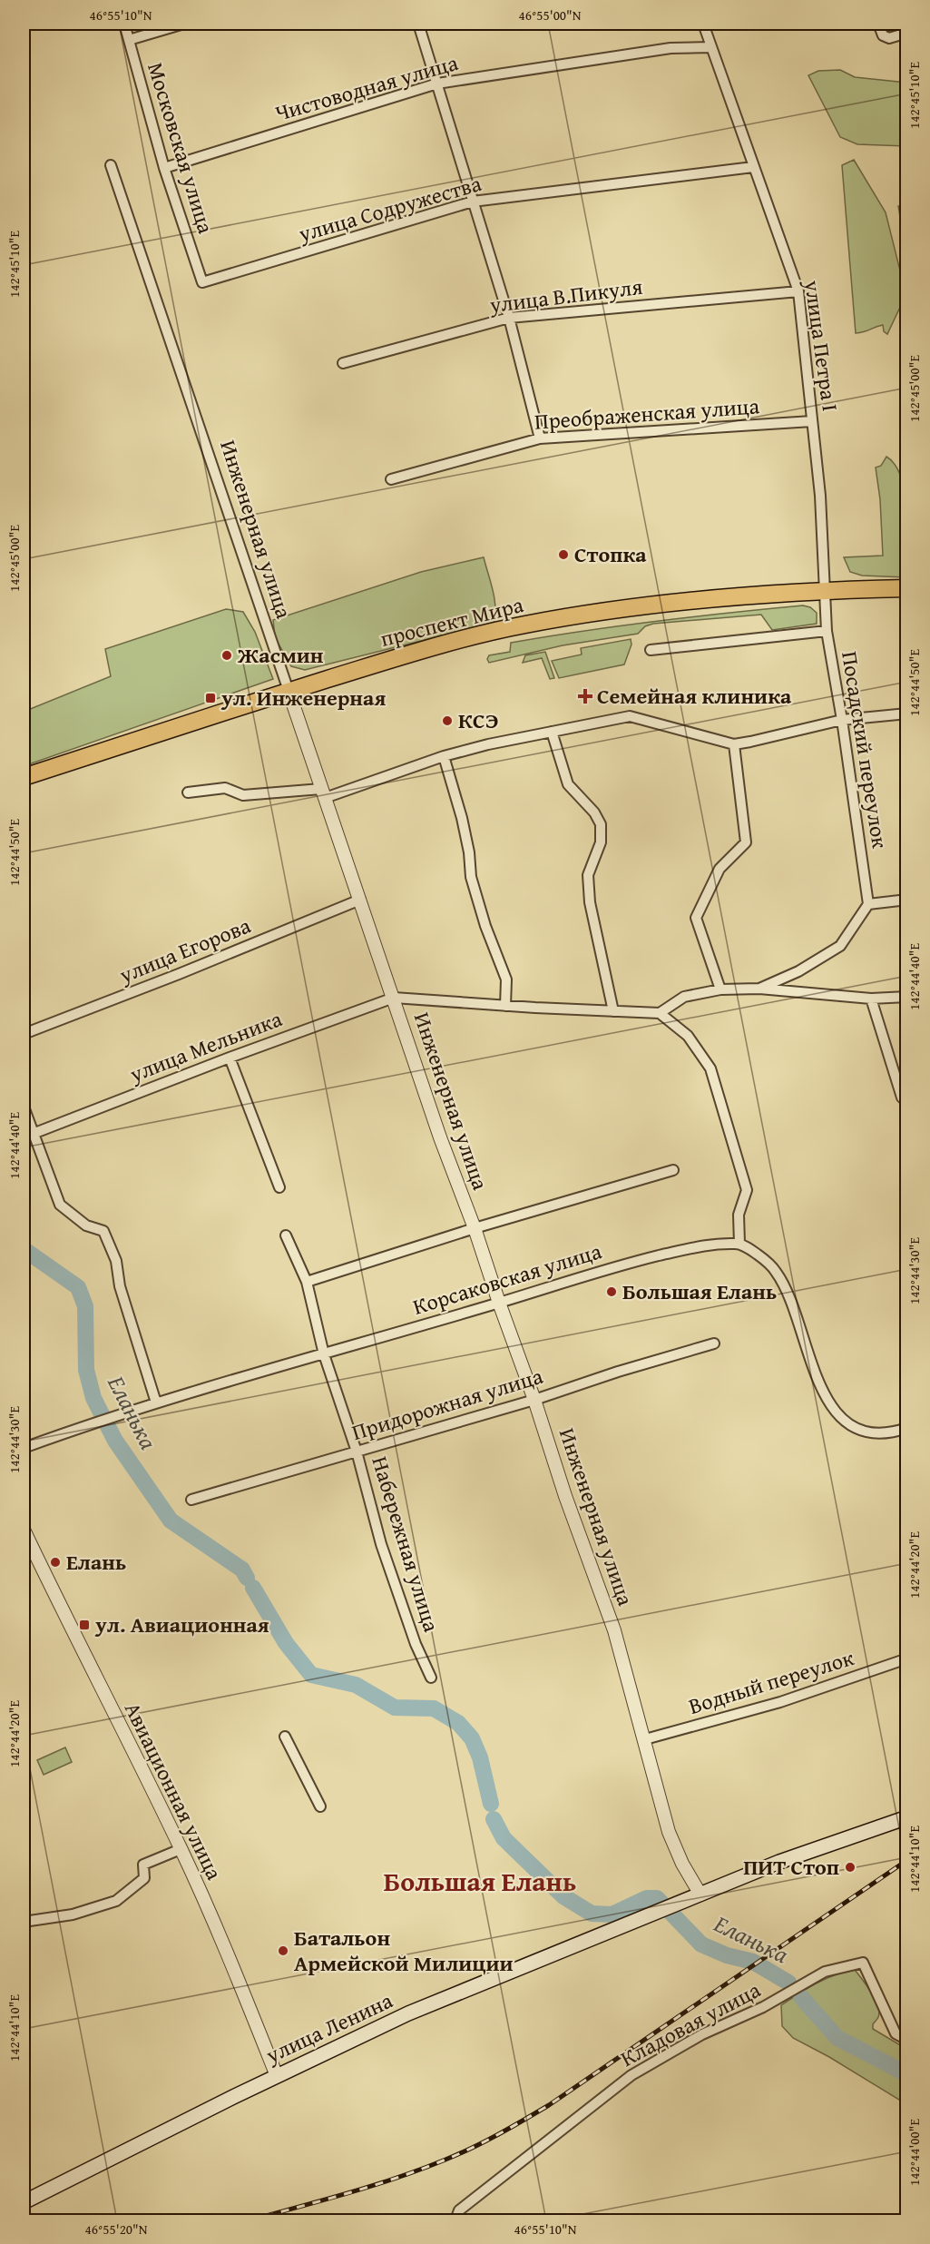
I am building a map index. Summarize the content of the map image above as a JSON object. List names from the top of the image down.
{
  "streets": {
    "main road": ["проспект Мира", "улица Ленина"],
    "street": [
      "Чистоводная улица",
      "Московская улица",
      "улица Содружества",
      "улица В.Пикуля",
      "улица Петра I",
      "Преображенская улица",
      "Инженерная улица",
      "Посадский переулок",
      "улица Егорова",
      "улица Мельника",
      "Корсаковская улица",
      "Придорожная улица",
      "Набережная улица",
      "Водный переулок",
      "Авиационная улица",
      "Кладовая улица"
    ]
  },
  "crossings": [
    ["Чистоводная улица", "Московская улица"],
    ["Чистоводная улица", "улица Петра I"],
    ["Московская улица", "улица Содружества"],
    ["улица Содружества", "улица Петра I"],
    ["улица В.Пикуля", "улица Петра I"],
    ["улица Петра I", "Преображенская улица"],
    ["улица Петра I", "проспект Мира"],
    ["улица Петра I", "Посадский переулок"],
    ["Инженерная улица", "проспект Мира"],
    ["Инженерная улица", "улица Егорова"],
    ["Инженерная улица", "улица Мельника"],
    ["Инженерная улица", "Корсаковская улица"],
    ["Инженерная улица", "Придорожная улица"],
    ["Инженерная улица", "Водный переулок"],
    ["Инженерная улица", "улица Ленина"],
    ["проспект Мира", "Посадский переулок"],
    ["Корсаковская улица", "Набережная улица"],
    ["Придорожная улица", "Набережная улица"],
    ["Авиационная улица", "улица Ленина"]
  ],
  "districts": ["Большая Елань"],
  "water": ["Еланька"],
  "places": {
    "other": [
      "Стопка",
      "Жасмин",
      "КСЭ",
      "Большая Елань",
      "Елань",
      "ПИТ Стоп",
      "Батальон Армейской Милиции"
    ],
    "health": ["Семейная клиника"],
    "transit": ["ул. Инженерная", "ул. Авиационная"]
  },
  "coordinates": [
    "46°55'10\"N",
    "46°55'00\"N",
    "142°45'10\"E",
    "142°45'00\"E",
    "142°44'50\"E",
    "142°44'40\"E",
    "142°44'30\"E",
    "142°44'20\"E",
    "142°44'10\"E",
    "142°44'00\"E",
    "46°55'20\"N"
  ]
}
